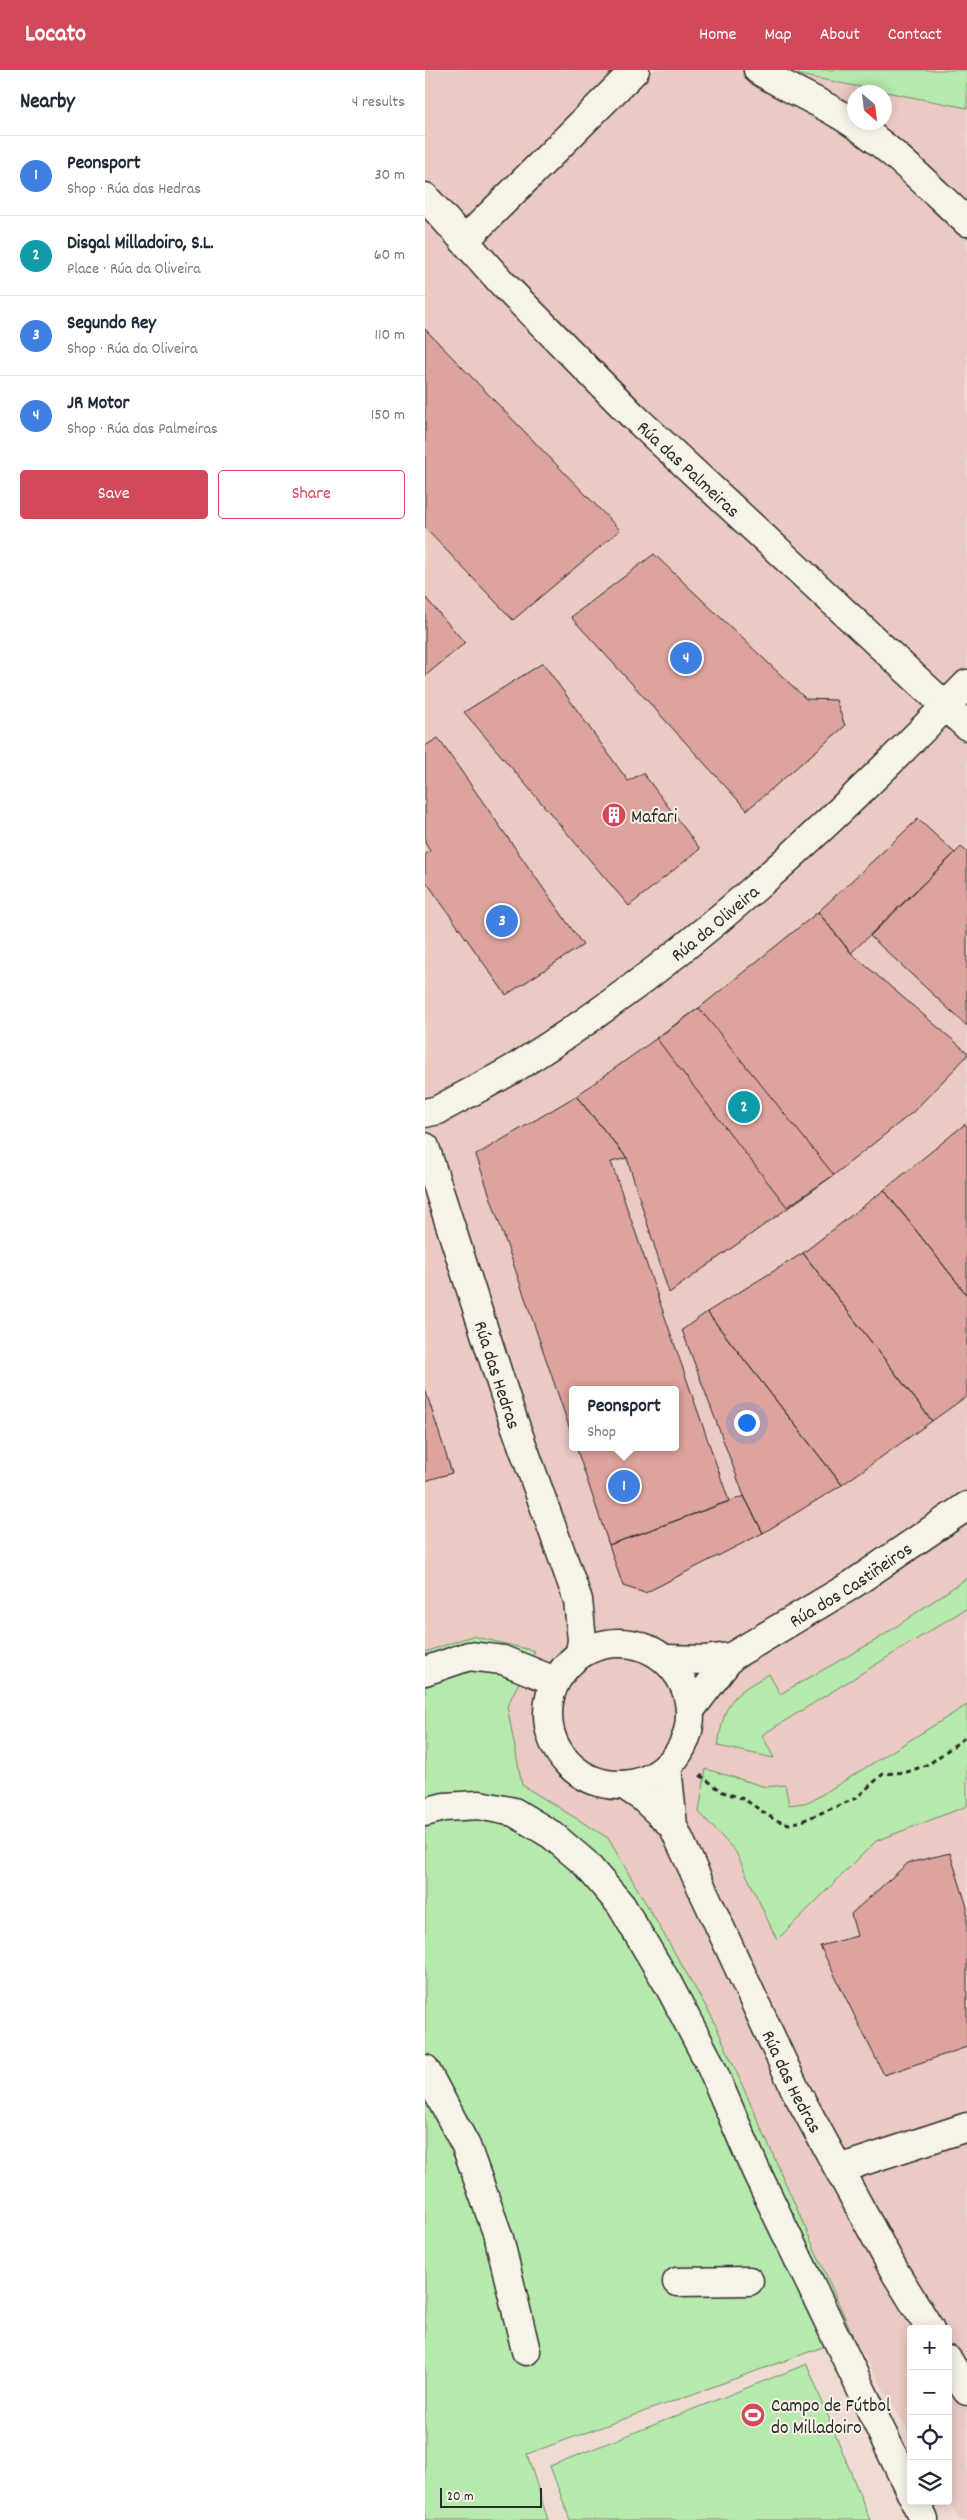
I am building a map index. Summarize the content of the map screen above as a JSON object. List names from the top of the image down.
{
  "streets": {
    "street": [
      "Rúa das Palmeiras",
      "Rúa da Oliveira",
      "Rúa das Hedras",
      "Rúa dos Castiñeiros"
    ]
  },
  "crossings": [
    ["Rúa das Palmeiras", "Rúa da Oliveira"],
    ["Rúa das Hedras", "Rúa dos Castiñeiros"]
  ],
  "places": {
    "building": ["Mafari"],
    "sports": ["Campo de Fútbol do Milladoiro"]
  },
  "scale_bar": "20 m",
  "north": "bottom right",
  "page": {
    "header": "Locato",
    "nav": [
      "Home",
      "Map",
      "About",
      "Contact"
    ],
    "heading": ["Nearby", "4 results"],
    "list": [
      {
        "mark": "1",
        "name": "Peonsport",
        "note": "Shop · Rúa das Hedras",
        "value": "30 m"
      },
      {
        "mark": "2",
        "name": "Disgal Milladoiro, S.L.",
        "note": "Place · Rúa da Oliveira",
        "value": "60 m"
      },
      {
        "mark": "3",
        "name": "Segundo Rey",
        "note": "Shop · Rúa da Oliveira",
        "value": "110 m"
      },
      {
        "mark": "4",
        "name": "JR Motor",
        "note": "Shop · Rúa das Palmeiras",
        "value": "150 m"
      }
    ],
    "buttons": ["Save", "Share"],
    "pins": [
      "4",
      "3",
      "2",
      "1"
    ],
    "popup": ["Peonsport", "Shop"],
    "map_buttons": ["+", "−"],
    "scale": "20 m"
  }
}
